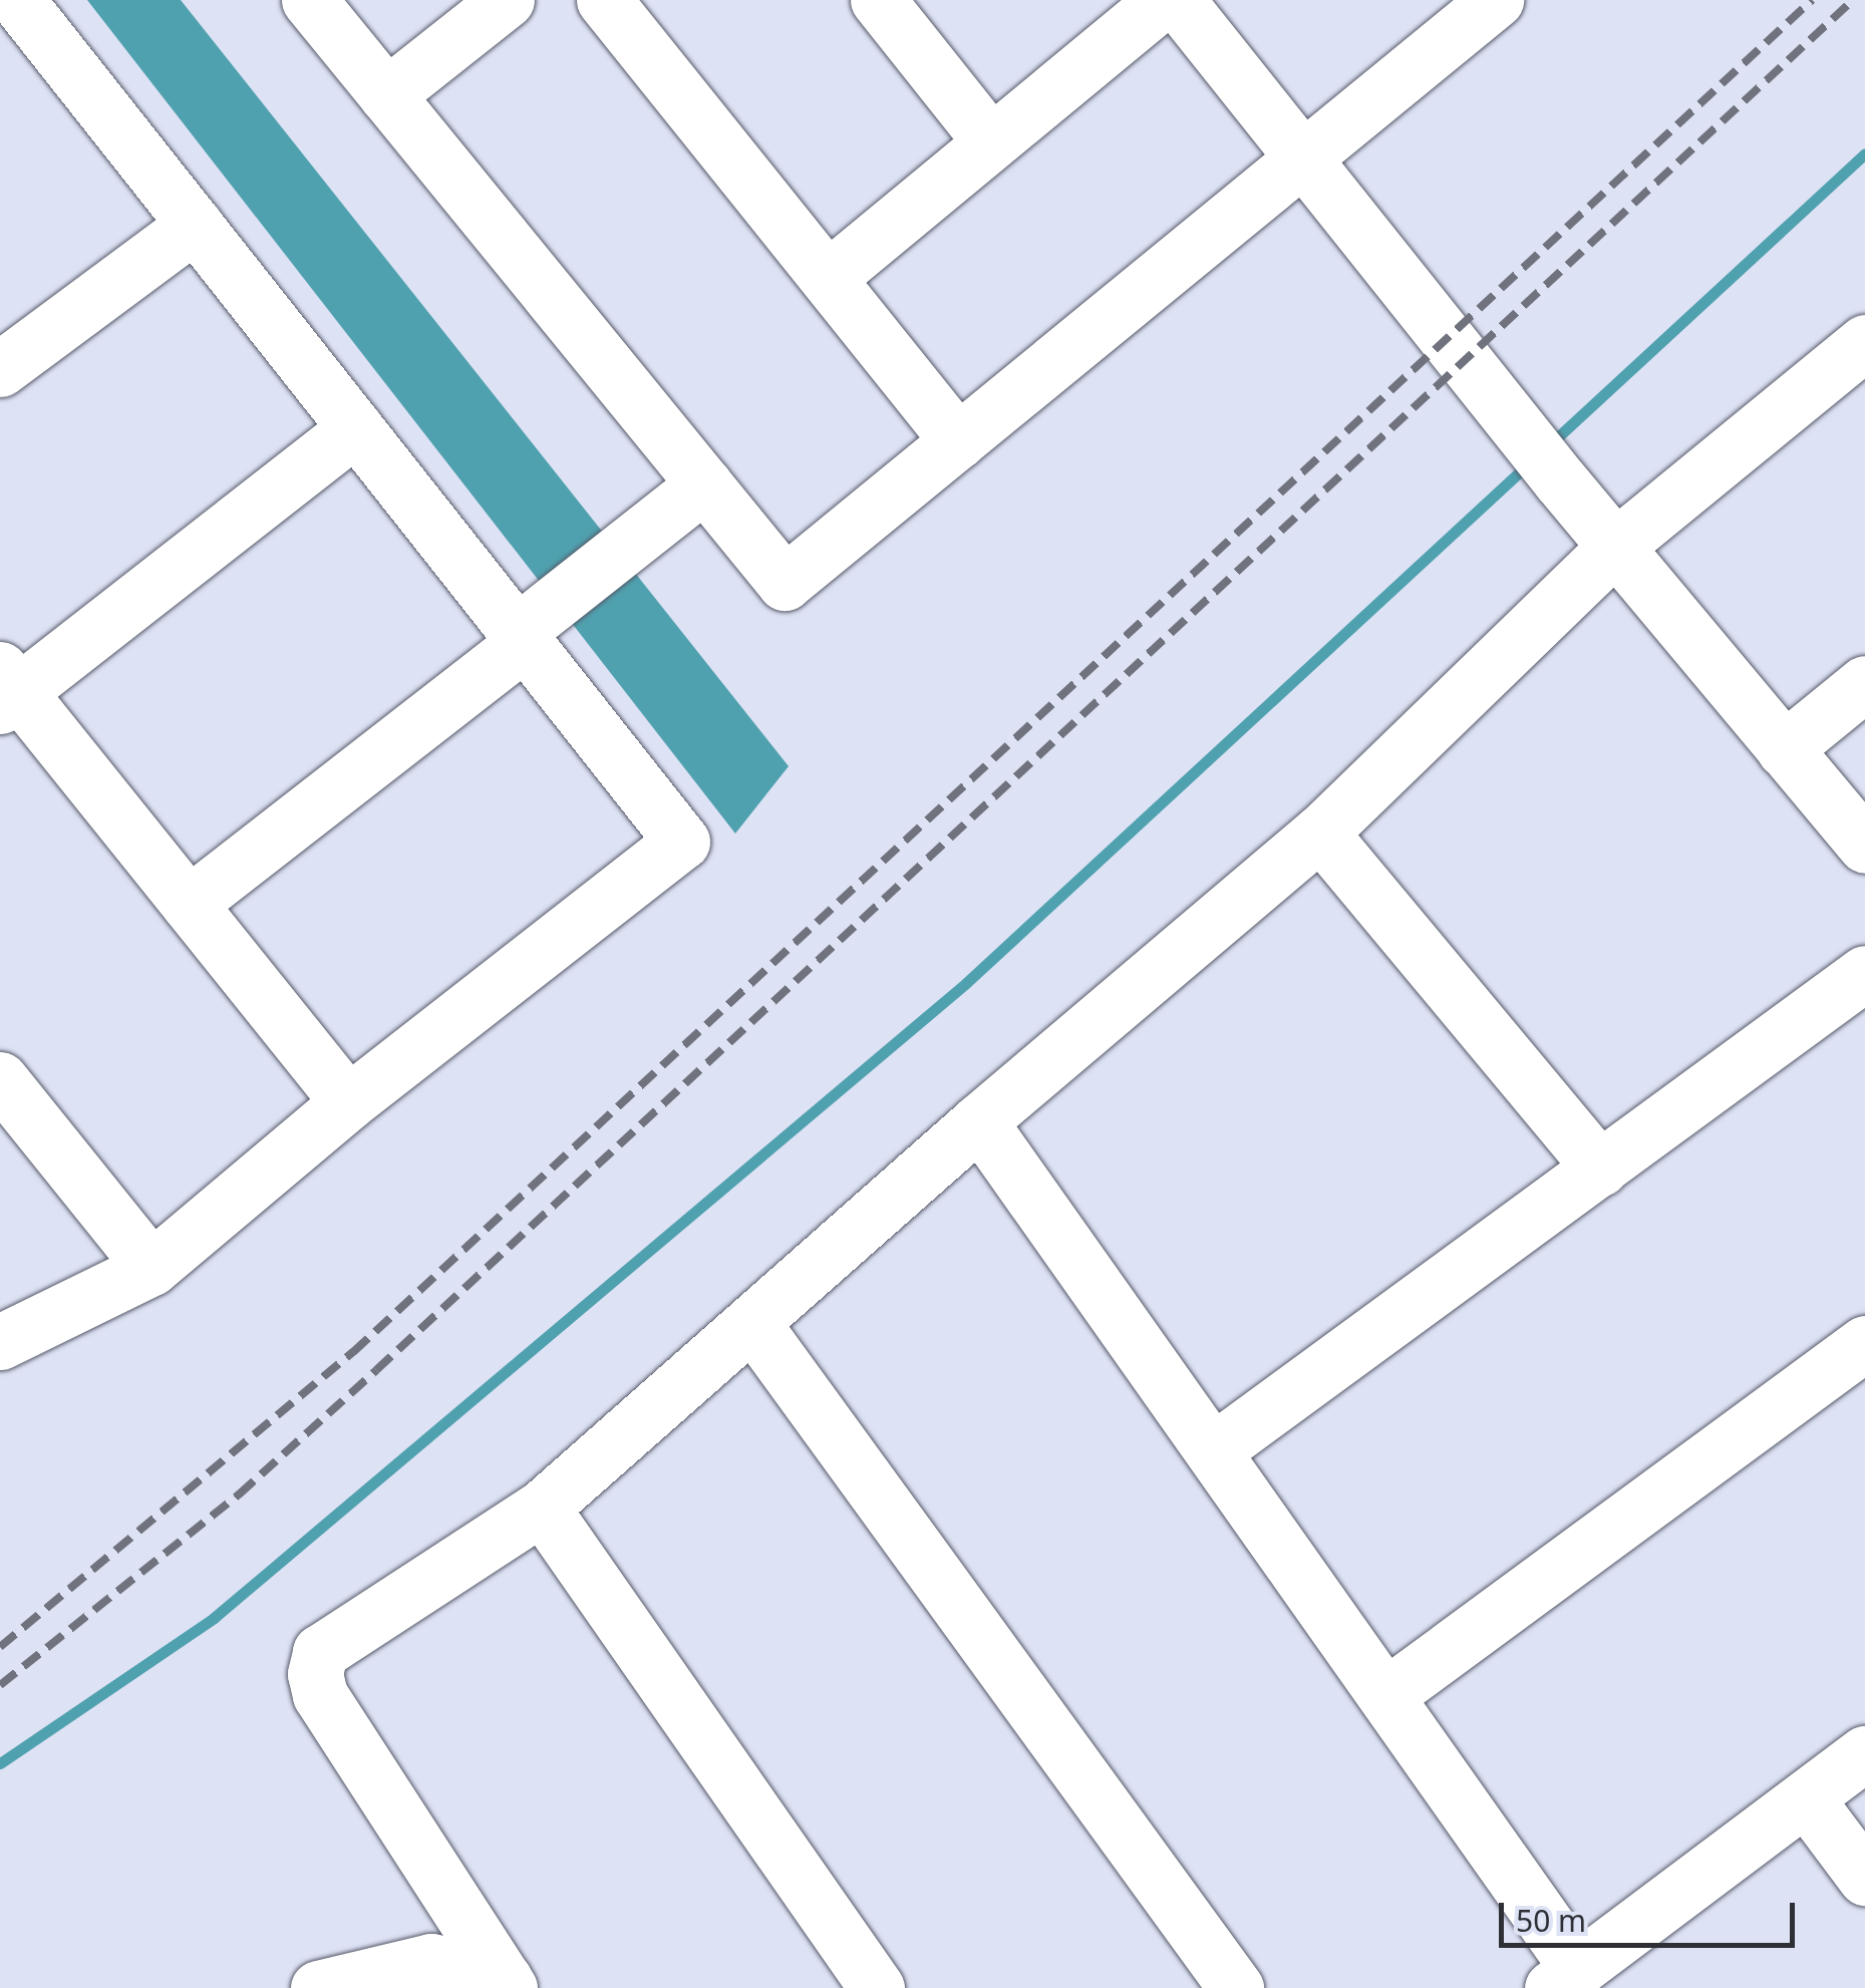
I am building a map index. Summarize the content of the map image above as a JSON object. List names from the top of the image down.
{
  "scale_bar": "50 m"
}
